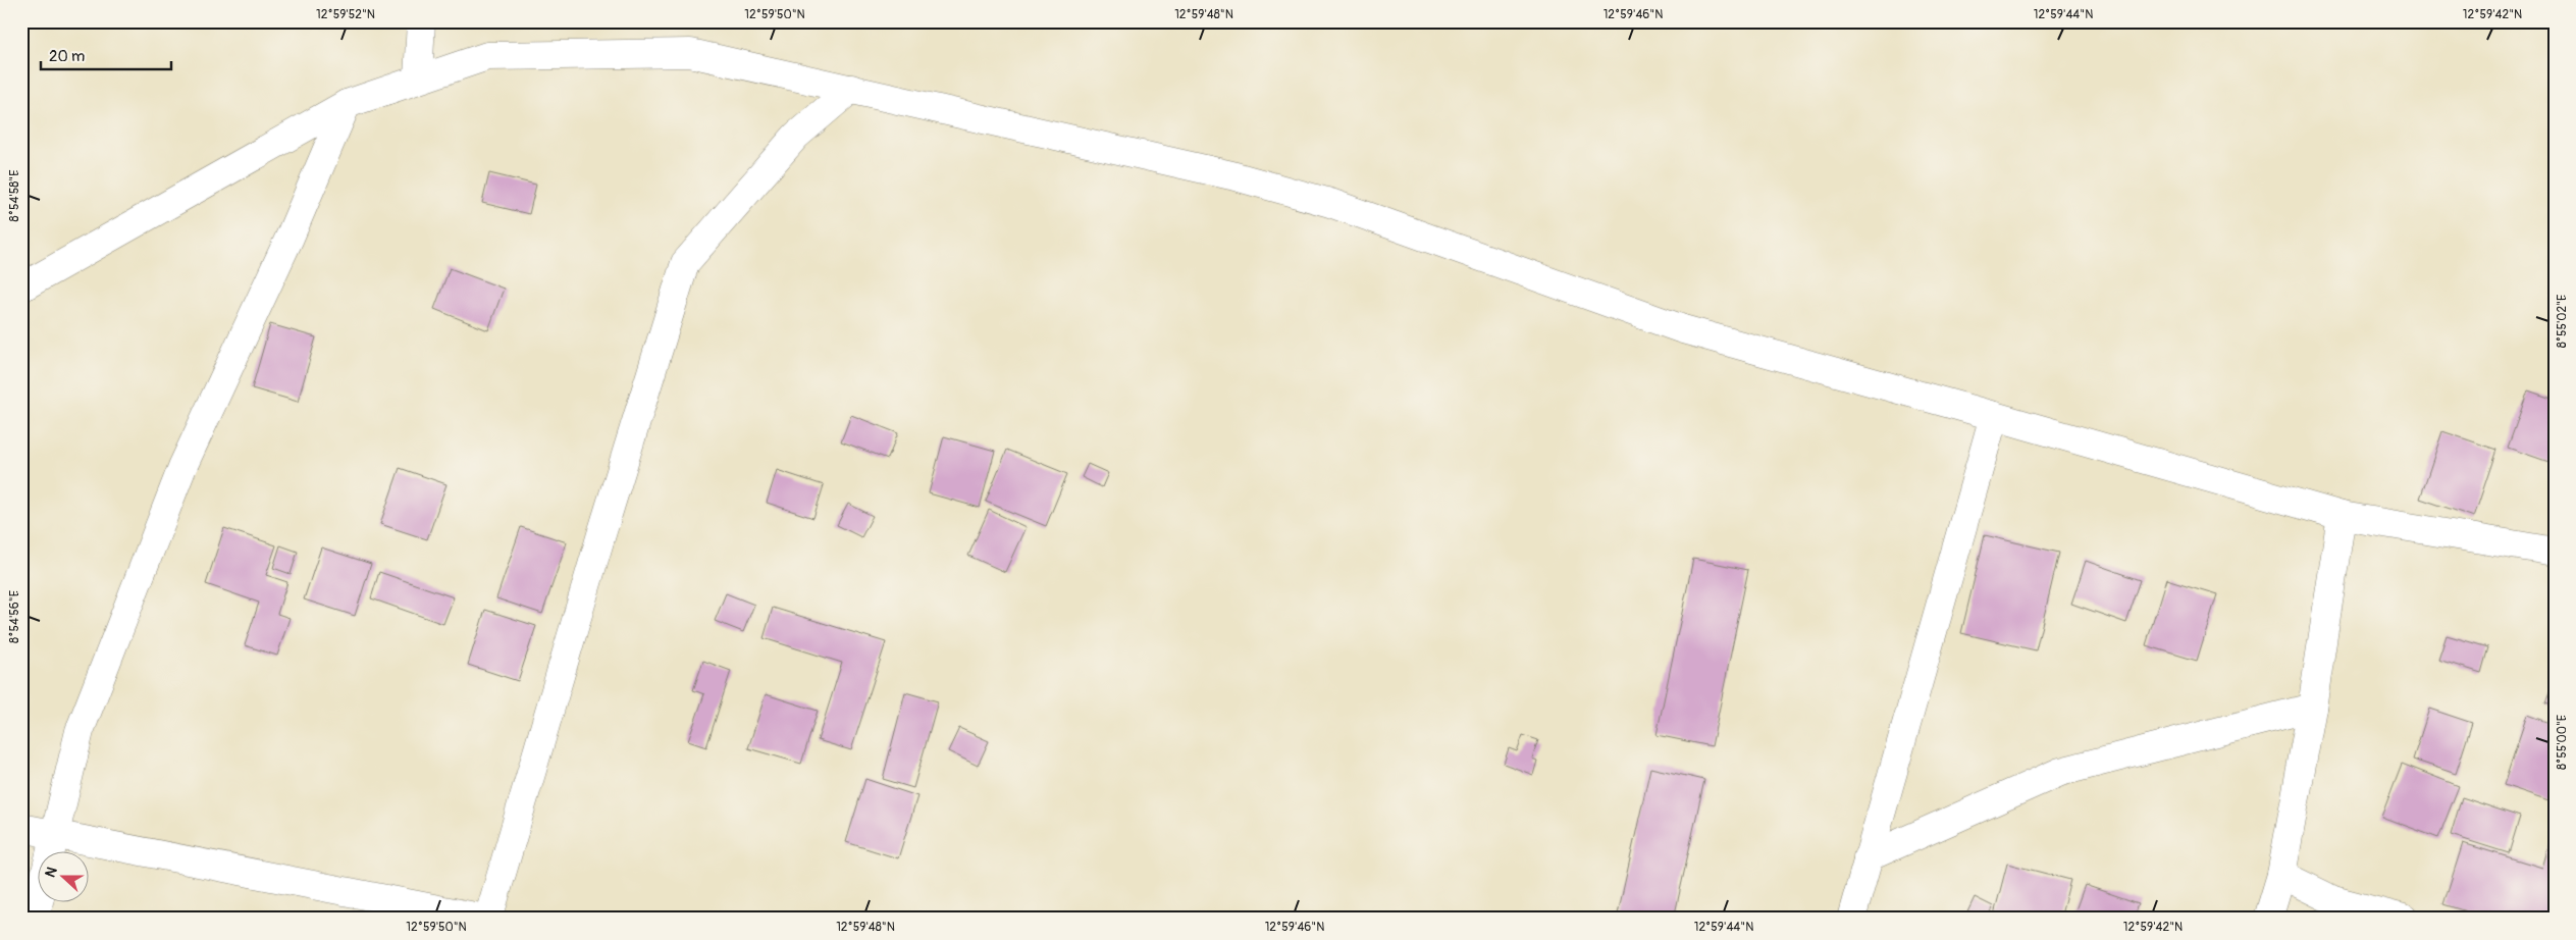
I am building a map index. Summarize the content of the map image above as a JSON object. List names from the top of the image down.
{
  "scale_bar": "20 m",
  "north": "left",
  "coordinates": [
    "12°59'52\"N",
    "12°59'50\"N",
    "12°59'48\"N",
    "12°59'46\"N",
    "12°59'44\"N",
    "12°59'42\"N",
    "8°54'58\"E",
    "8°55'02\"E",
    "8°54'56\"E",
    "8°55'00\"E"
  ]
}
